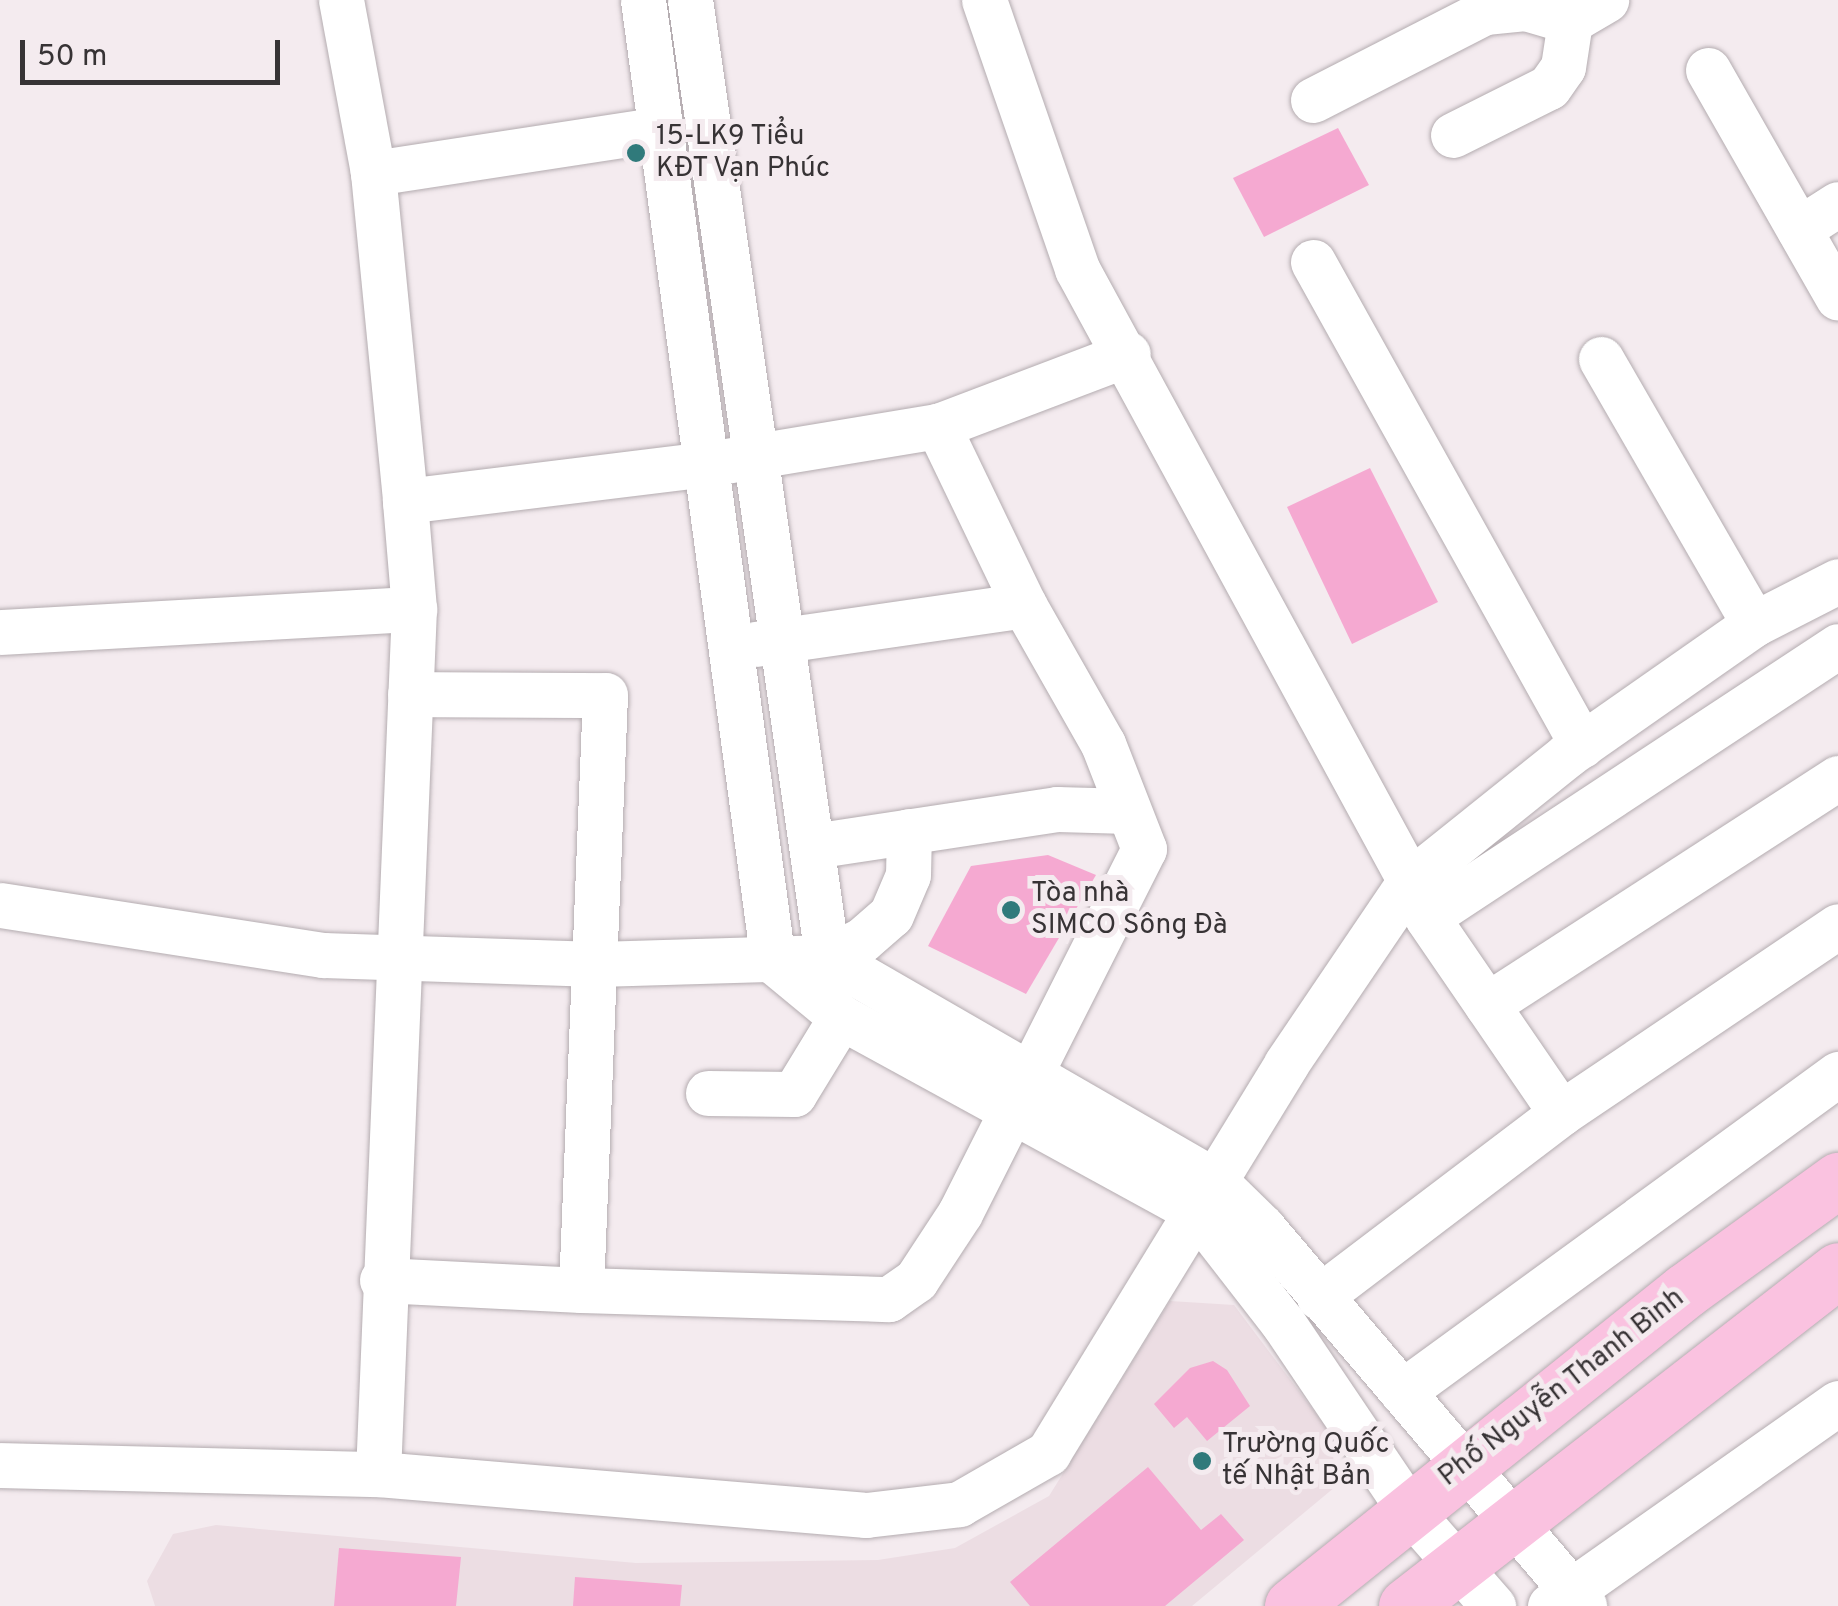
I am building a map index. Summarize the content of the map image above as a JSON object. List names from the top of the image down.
{
  "streets": {
    "main road": ["Phố Nguyễn Thanh Bình"]
  },
  "places": ["15-LK9 Tiểu KĐT Vạn Phúc", "Tòa nhà SIMCO Sông Đà", "Trường Quốc tế Nhật Bản"],
  "scale_bar": "50 m"
}
